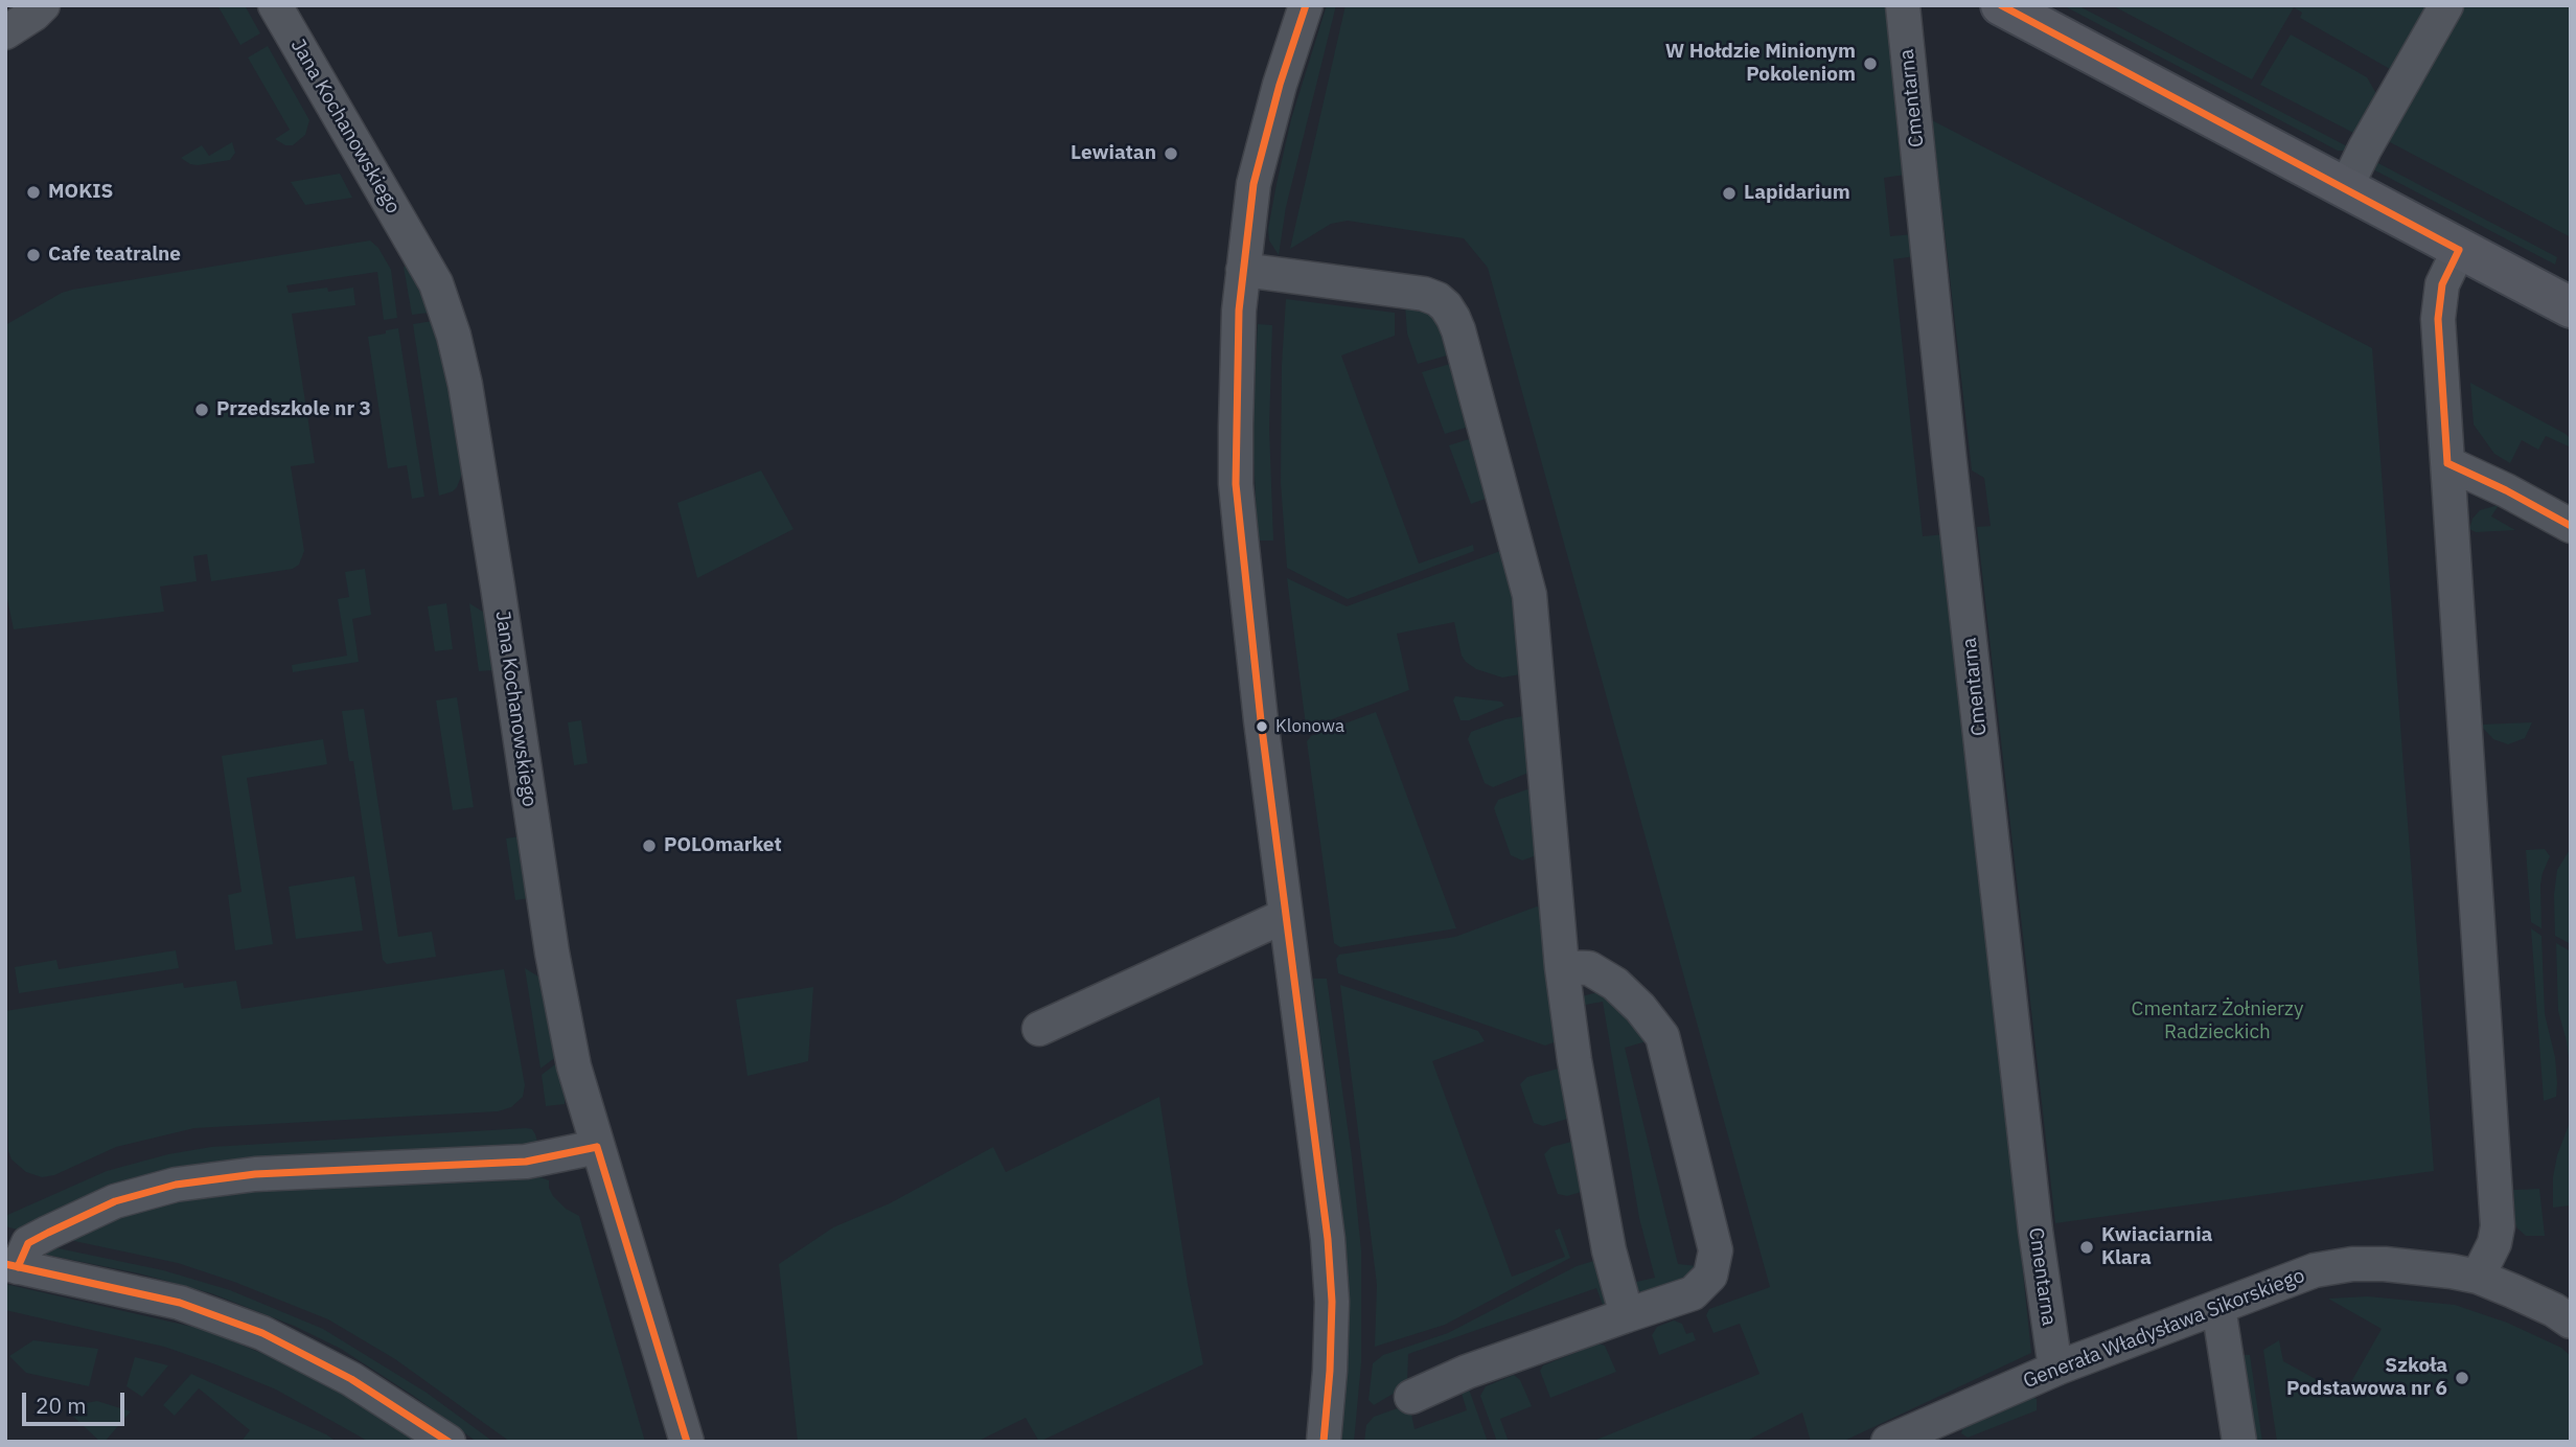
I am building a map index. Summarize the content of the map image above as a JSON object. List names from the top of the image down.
{
  "streets": {
    "street": ["Cmentarna", "Jana Kochanowskiego", "Generała Władysława Sikorskiego"]
  },
  "crossings": [
    ["Cmentarna", "Generała Władysława Sikorskiego"]
  ],
  "parks": ["Cmentarz Żołnierzy Radzieckich"],
  "places": [
    "W Hołdzie Minionym Pokoleniom",
    "Lewiatan",
    "MOKIS",
    "Lapidarium",
    "Cafe teatralne",
    "Przedszkole nr 3",
    "Klonowa",
    "POLOmarket",
    "Kwiaciarnia Klara",
    "Szkoła Podstawowa nr 6"
  ],
  "scale_bar": "20 m"
}
